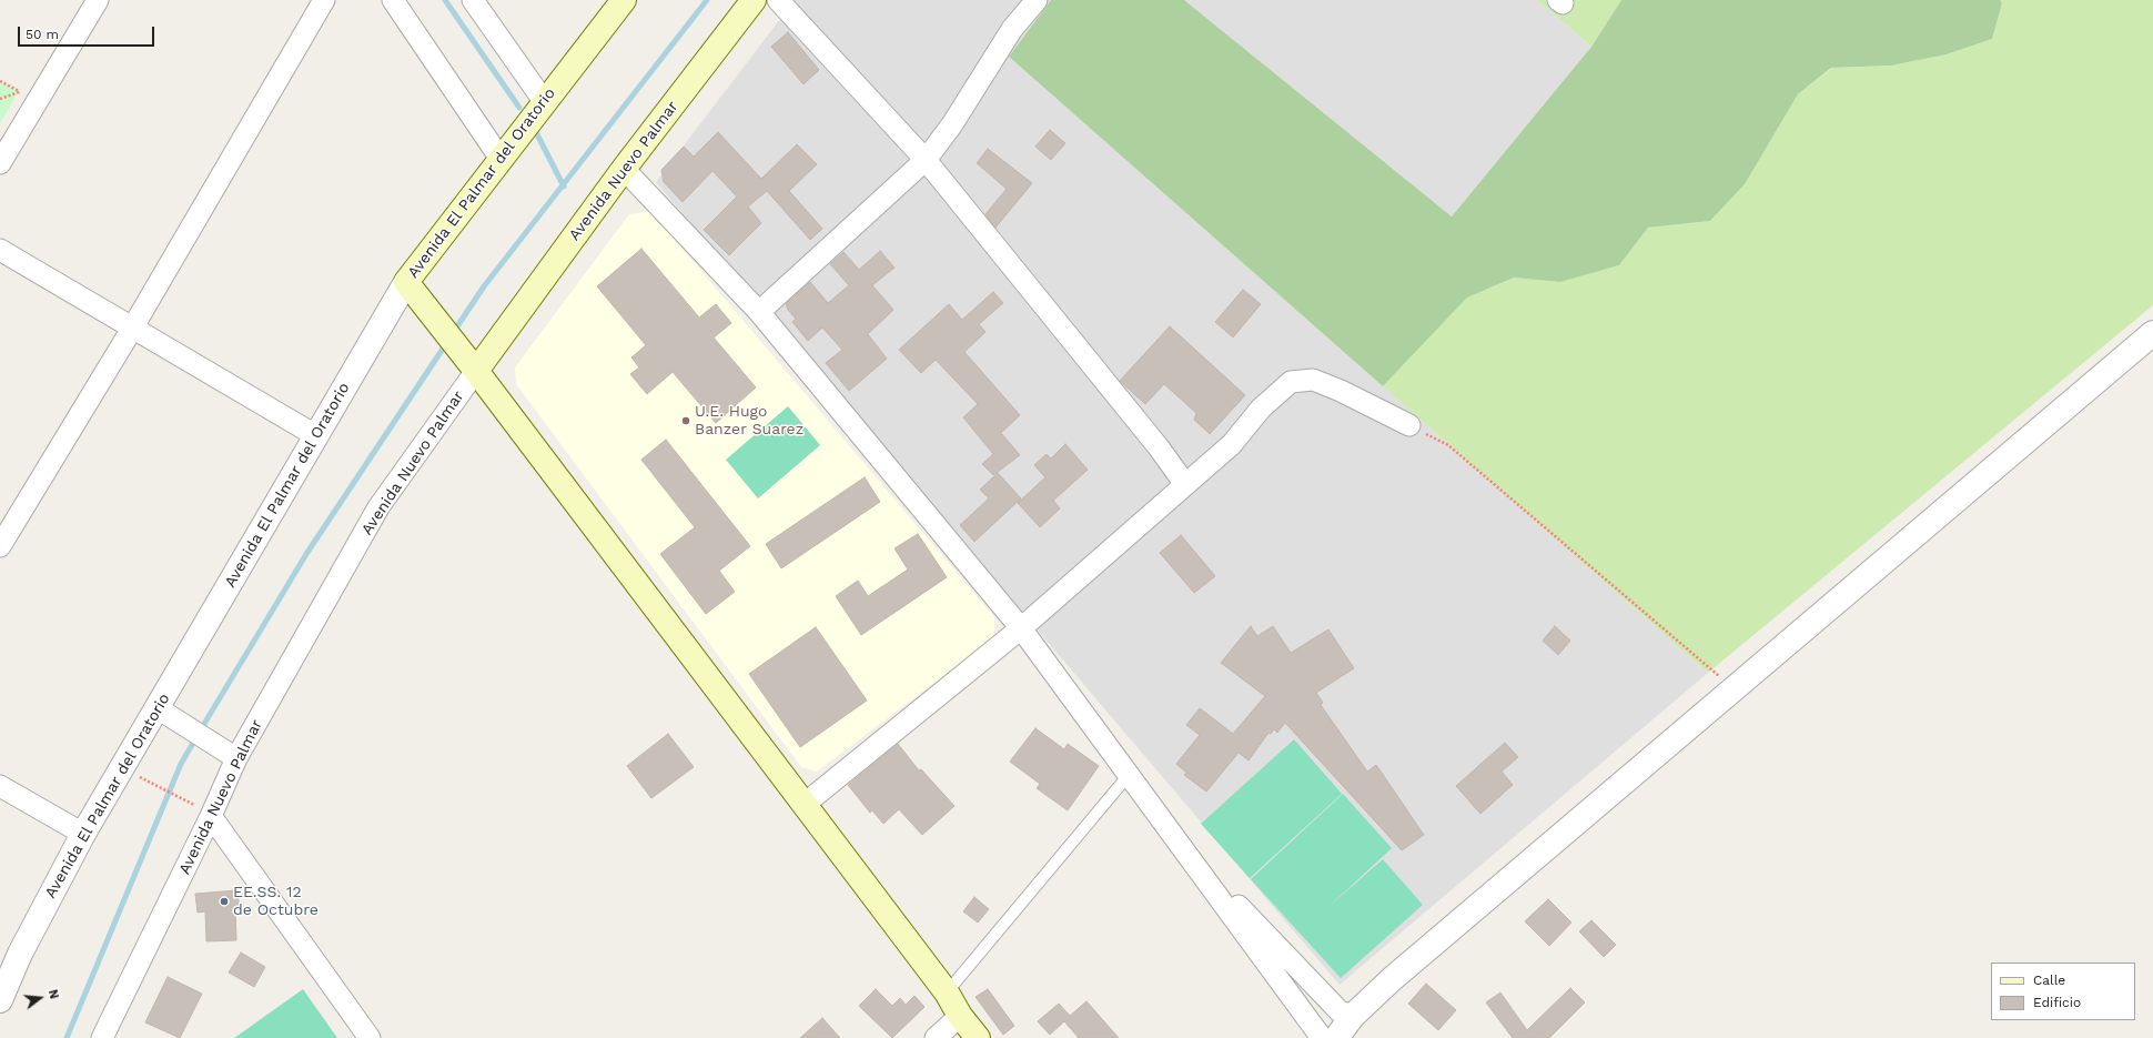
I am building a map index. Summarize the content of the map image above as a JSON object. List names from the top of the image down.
{
  "streets": {
    "main road": ["Avenida Nuevo Palmar", "Avenida El Palmar del Oratorio"]
  },
  "places": ["U.E. Hugo Banzer Suarez", "EE.SS. 12 de Octubre"],
  "legend": ["Calle", "Edificio"],
  "scale_bar": "50 m",
  "north": "right"
}
